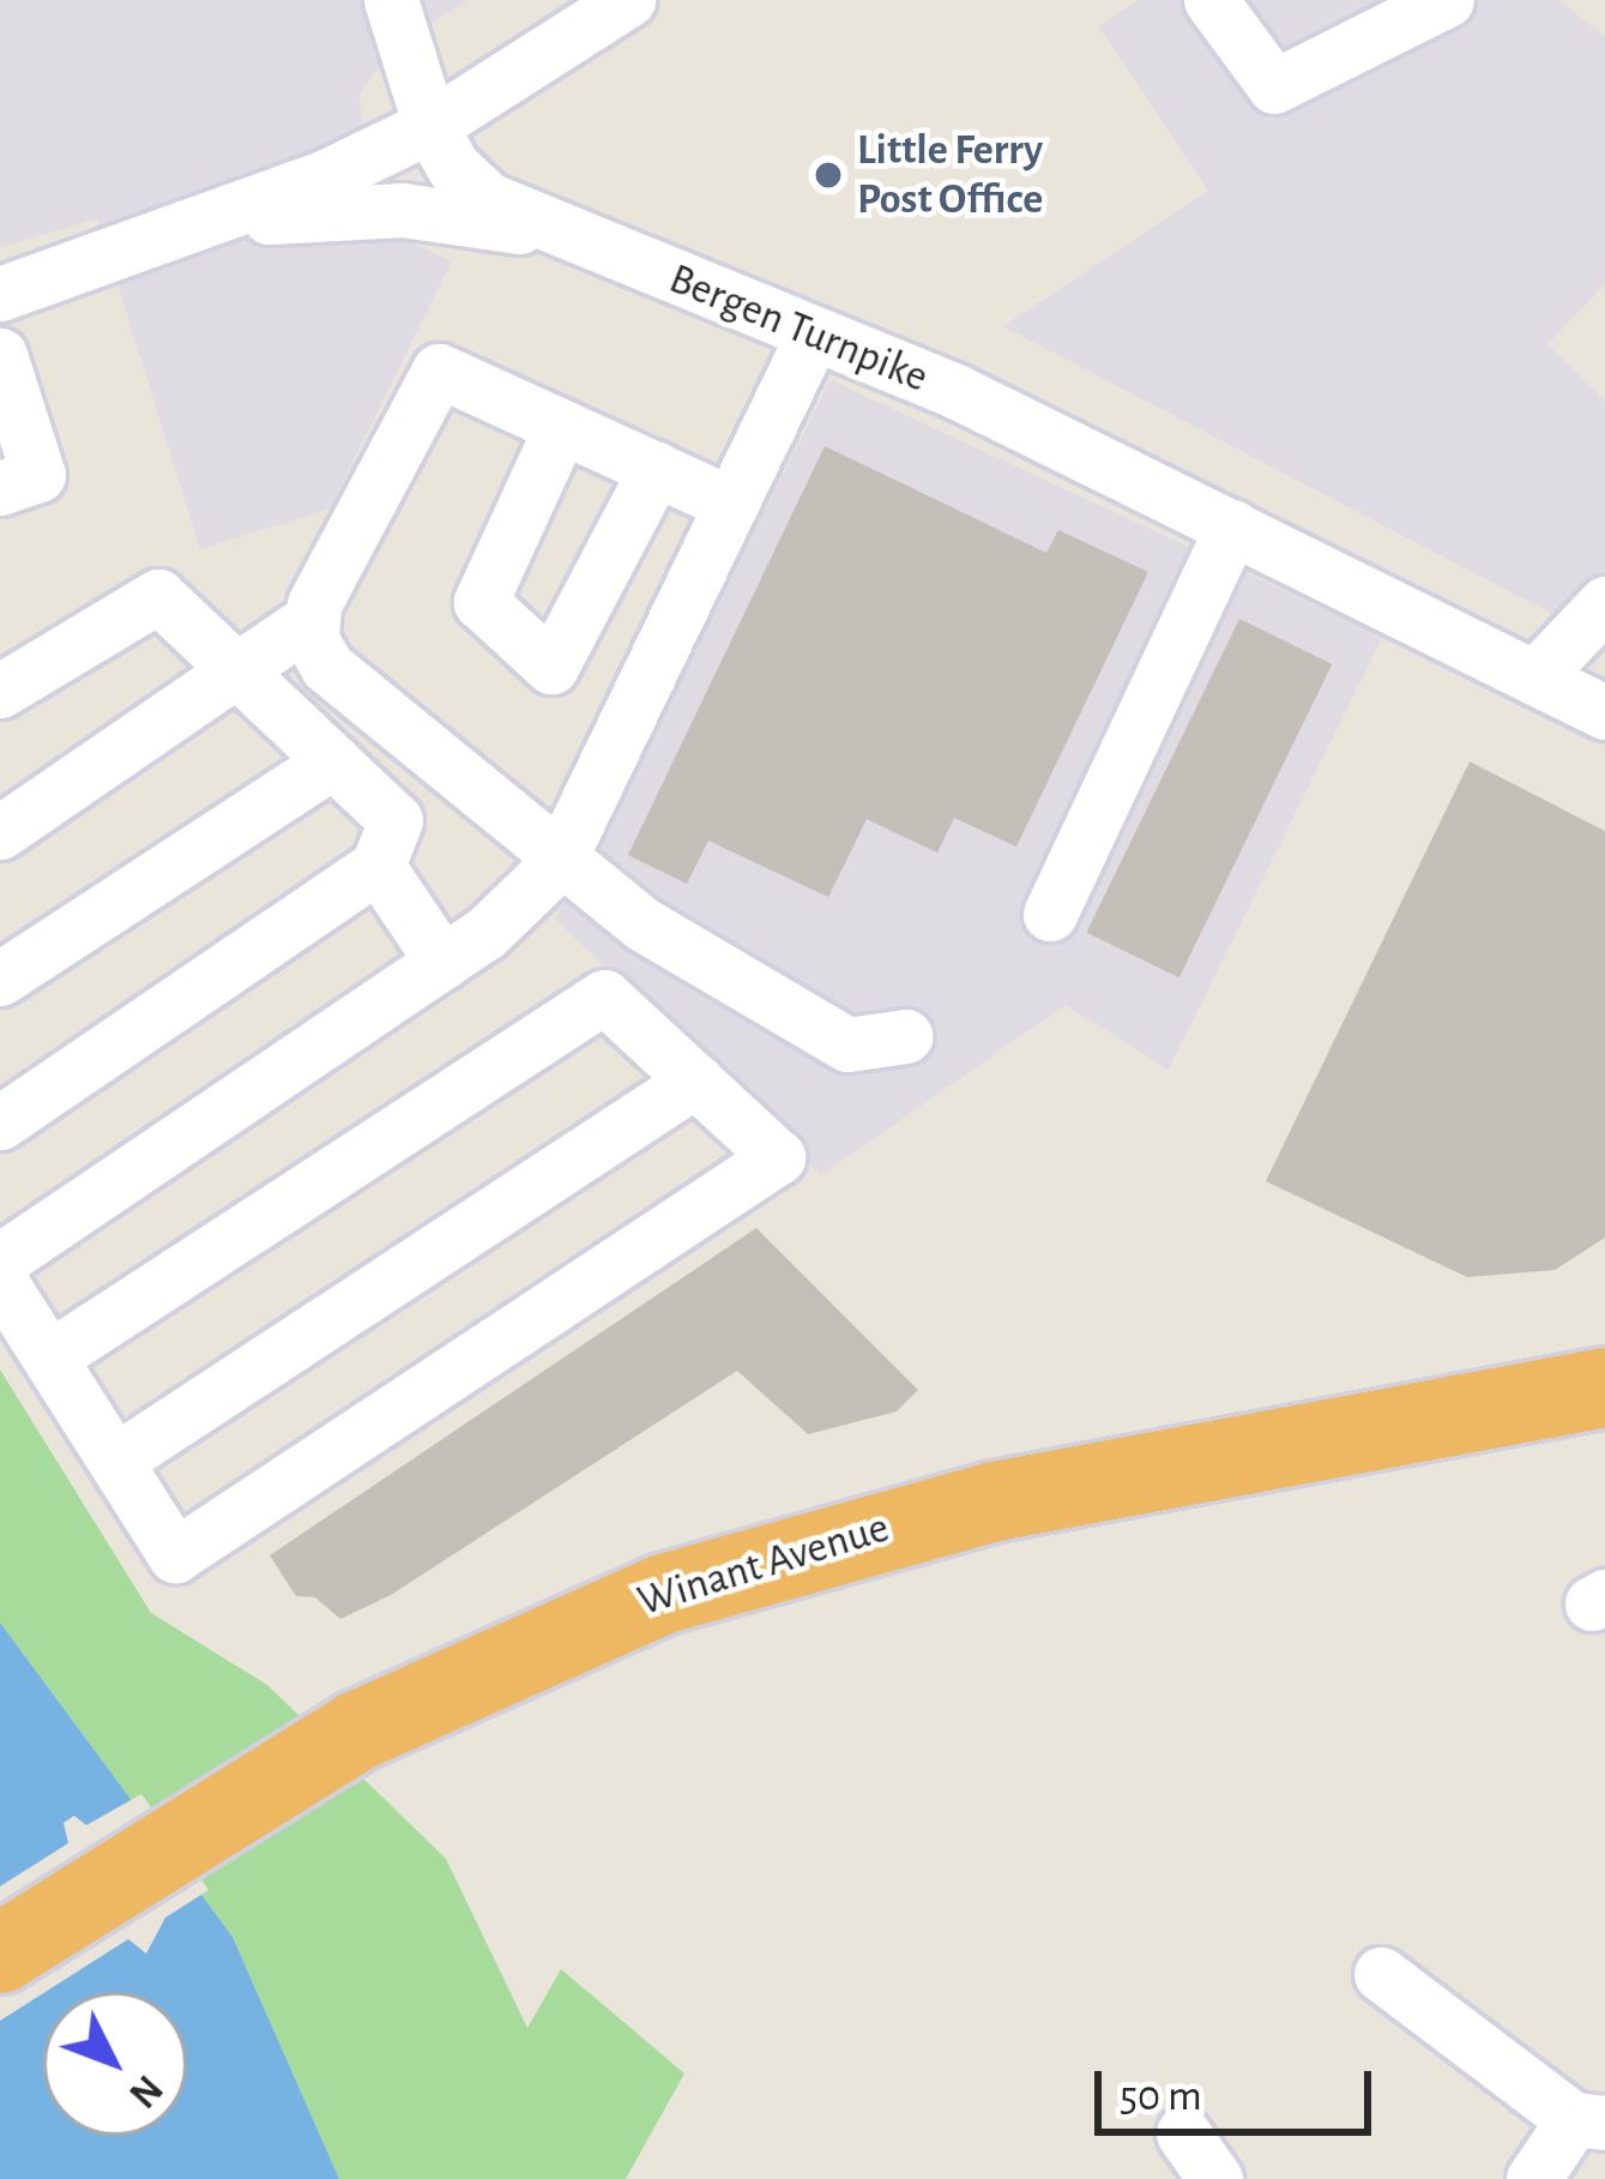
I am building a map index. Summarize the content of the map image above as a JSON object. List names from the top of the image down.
{
  "streets": {
    "highway": ["Winant Avenue"],
    "street": ["Bergen Turnpike"]
  },
  "places": ["Little Ferry Post Office"],
  "scale_bar": "50 m",
  "north": "bottom right"
}
